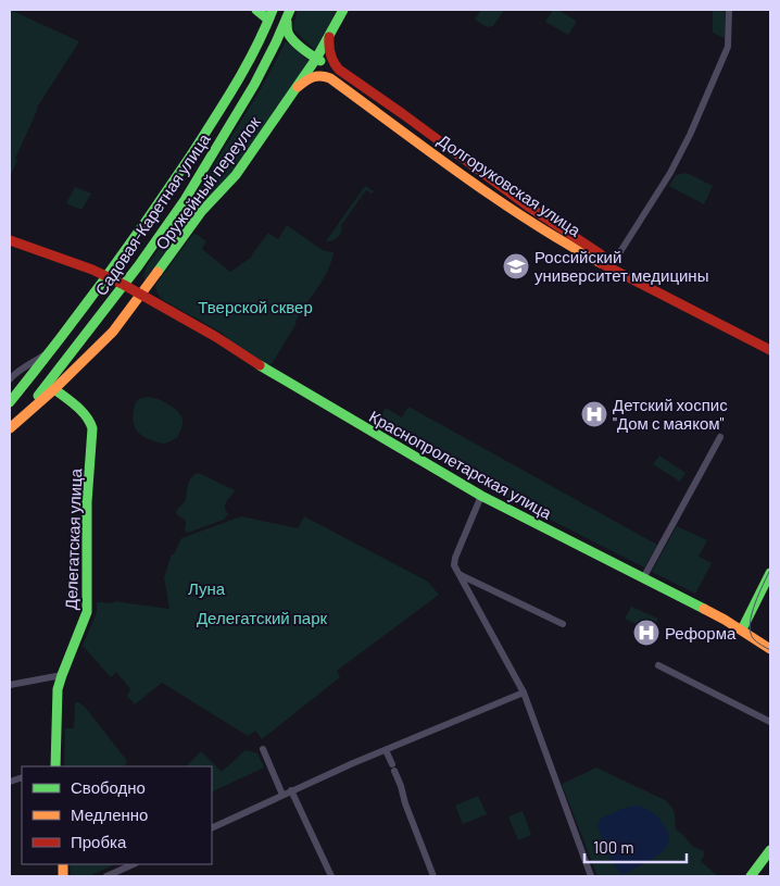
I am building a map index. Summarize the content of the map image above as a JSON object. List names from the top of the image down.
{
  "streets": {
    "main road": [
      "Оружейный переулок",
      "Долгоруковская улица",
      "Садовая-Каретная улица",
      "Краснопролетарская улица",
      "Делегатская улица"
    ]
  },
  "crossings": [
    ["Оружейный переулок", "Садовая-Каретная улица"],
    ["Оружейный переулок", "Краснопролетарская улица"],
    ["Садовая-Каретная улица", "Краснопролетарская улица"],
    ["Садовая-Каретная улица", "Делегатская улица"]
  ],
  "parks": ["Тверской сквер", "Луна", "Делегатский парк"],
  "places": {
    "school or university": ["Российский университет медицины"],
    "hospital": ["Детский хоспис \"Дом с маяком\"", "Реформа"]
  },
  "legend": ["Свободно", "Медленно", "Пробка"],
  "scale_bar": "100 m"
}
